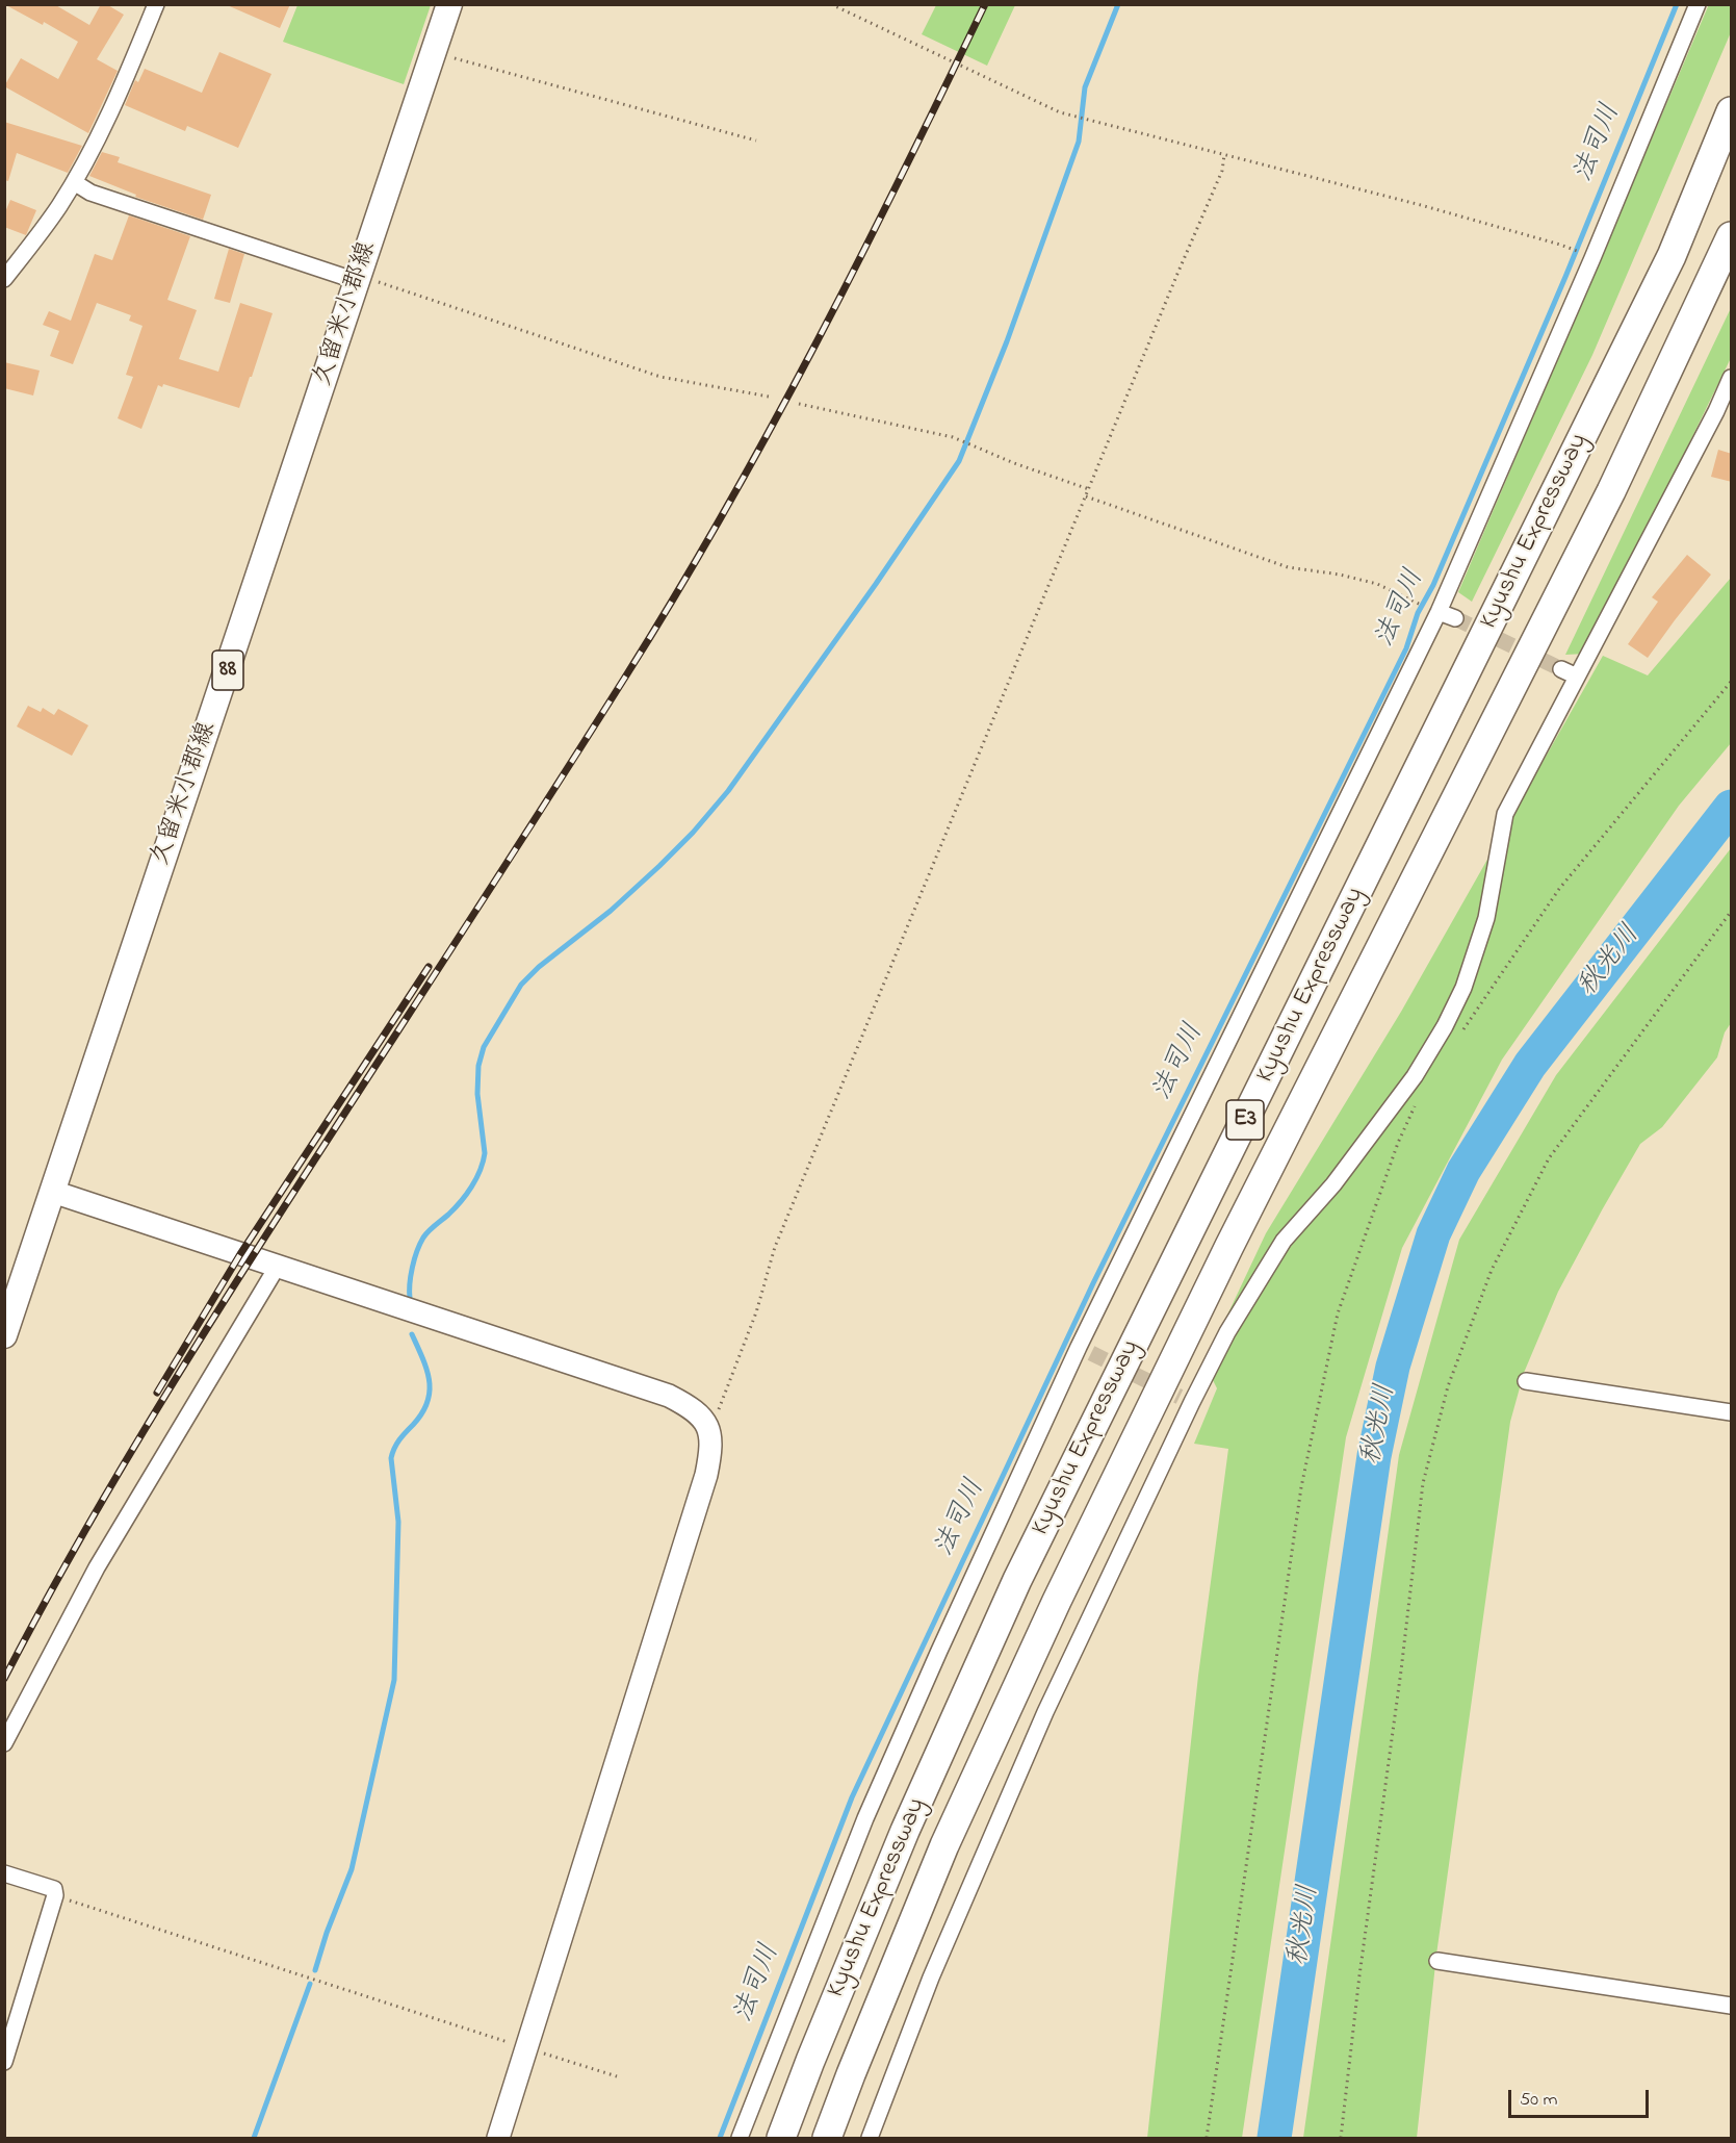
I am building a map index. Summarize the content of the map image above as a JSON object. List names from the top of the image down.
{
  "streets": {
    "highway": ["Kyushu Expressway", "E3"],
    "main road": ["久留米小郡線", "88"]
  },
  "water": ["法司川", "秋光川"],
  "scale_bar": "50 m"
}
